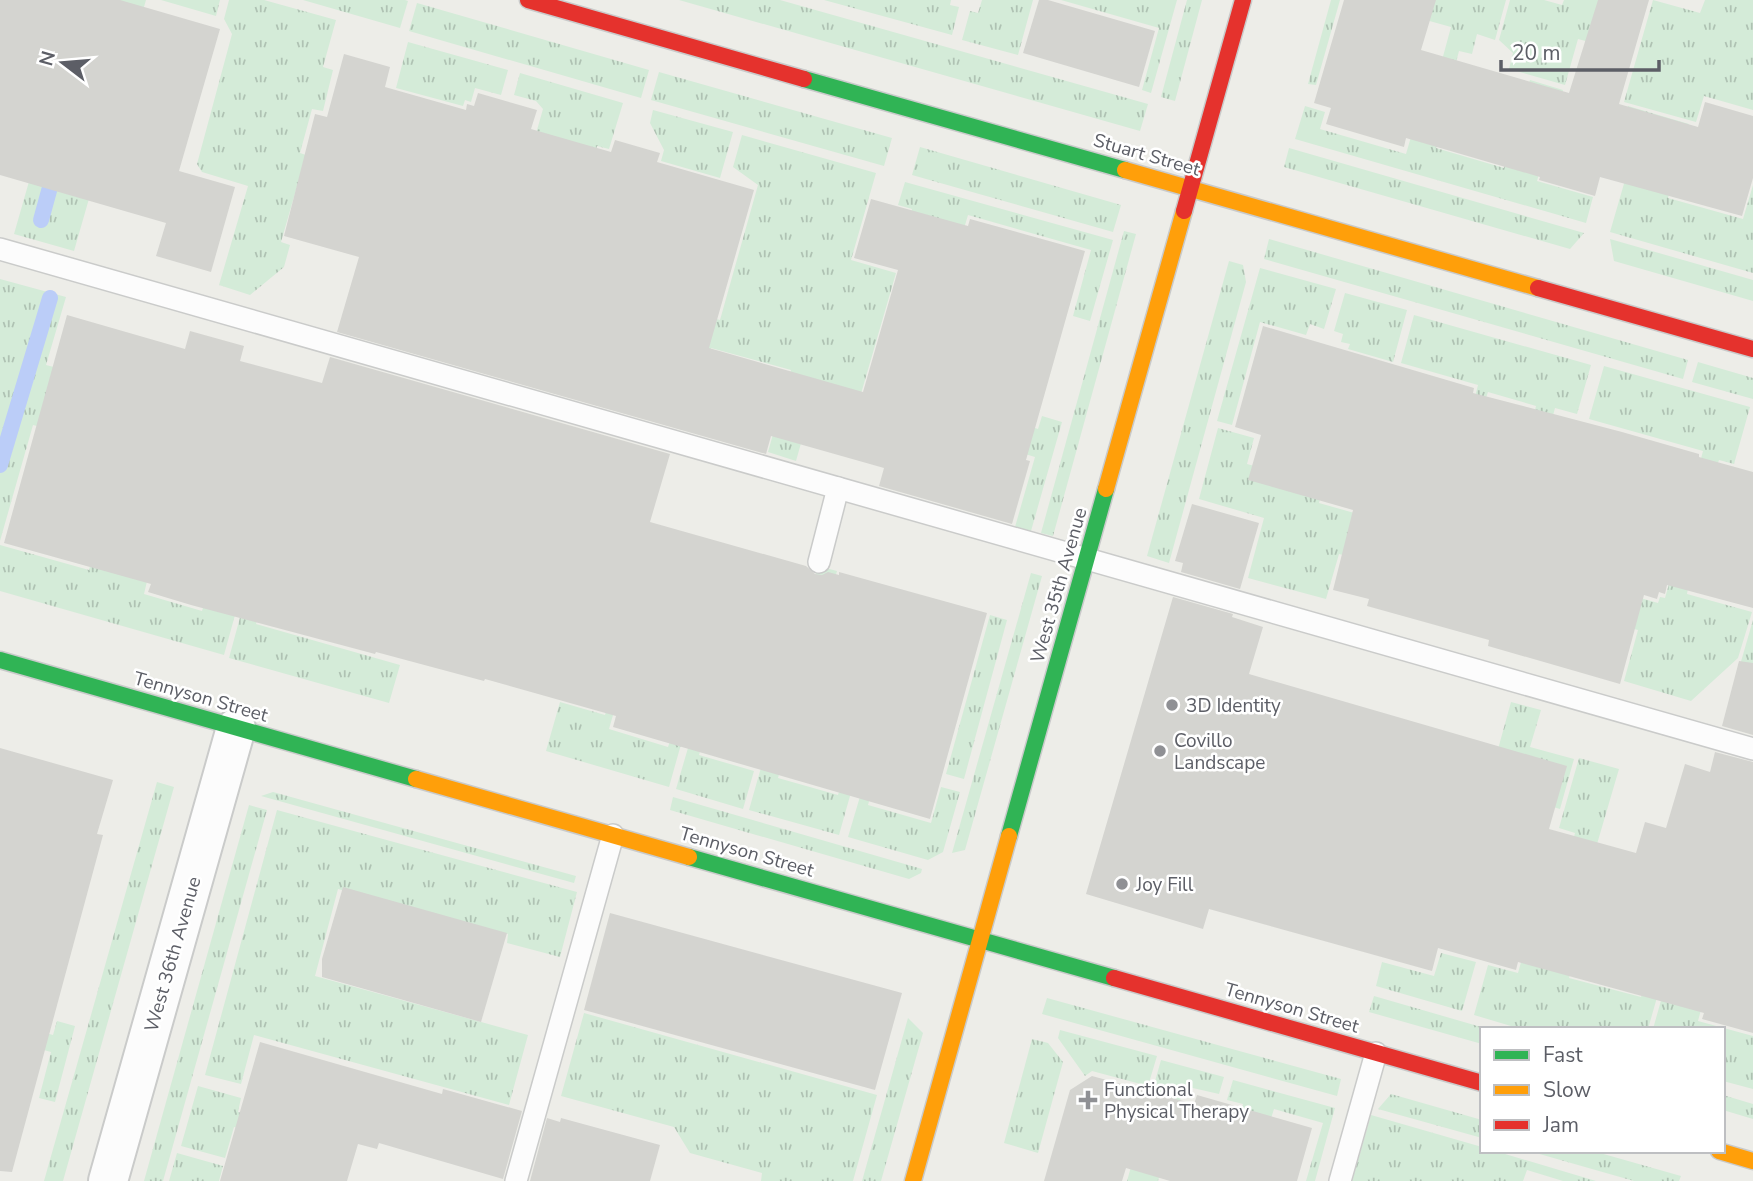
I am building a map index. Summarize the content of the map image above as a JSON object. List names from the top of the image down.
{
  "streets": {
    "street": [
      "Stuart Street",
      "West 35th Avenue",
      "Tennyson Street",
      "West 36th Avenue"
    ]
  },
  "crossings": [
    ["Stuart Street", "West 35th Avenue"],
    ["West 35th Avenue", "Tennyson Street"],
    ["Tennyson Street", "West 36th Avenue"]
  ],
  "places": {
    "other": ["3D Identity", "Covillo Landscape", "Joy Fill"],
    "health": ["Functional Physical Therapy"]
  },
  "legend": ["Fast", "Slow", "Jam"],
  "scale_bar": "20 m",
  "north": "left"
}
